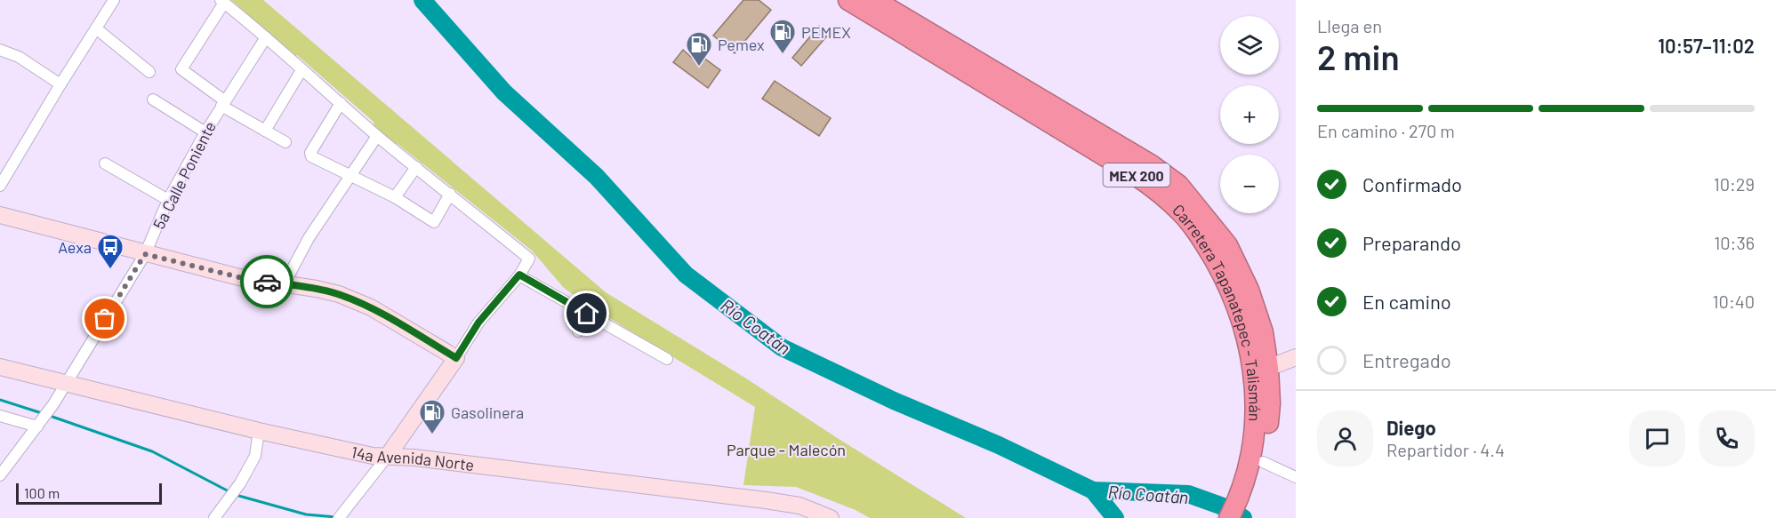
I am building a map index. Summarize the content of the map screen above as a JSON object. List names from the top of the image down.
{
  "streets": {
    "highway": ["MEX 200", "Carretera Tapanatepec - Talismán"],
    "main road": ["14a Avenida Norte"],
    "street": ["5a Calle Poniente"]
  },
  "crossings": [
    ["5a Calle Poniente", "14a Avenida Norte"]
  ],
  "water": ["Río Coatán"],
  "parks": ["Parque - Malecón"],
  "places": {
    "fuel station": ["PEMEX", "Pemex", "Gasolinera"],
    "bus stop": ["Aexa"]
  },
  "scale_bar": "100 m",
  "page": {
    "heading": ["2 min", "Llega en", "10:57–11:02"],
    "panel": ["Diego", "Repartidor · 4.4"],
    "map_buttons": ["+", "−"],
    "bar": "En camino · 270 m",
    "list": [
      ["Confirmado", "10:29"],
      ["Preparando", "10:36"],
      ["En camino", "10:40"],
      "Entregado"
    ],
    "scale": "100 m"
  }
}
